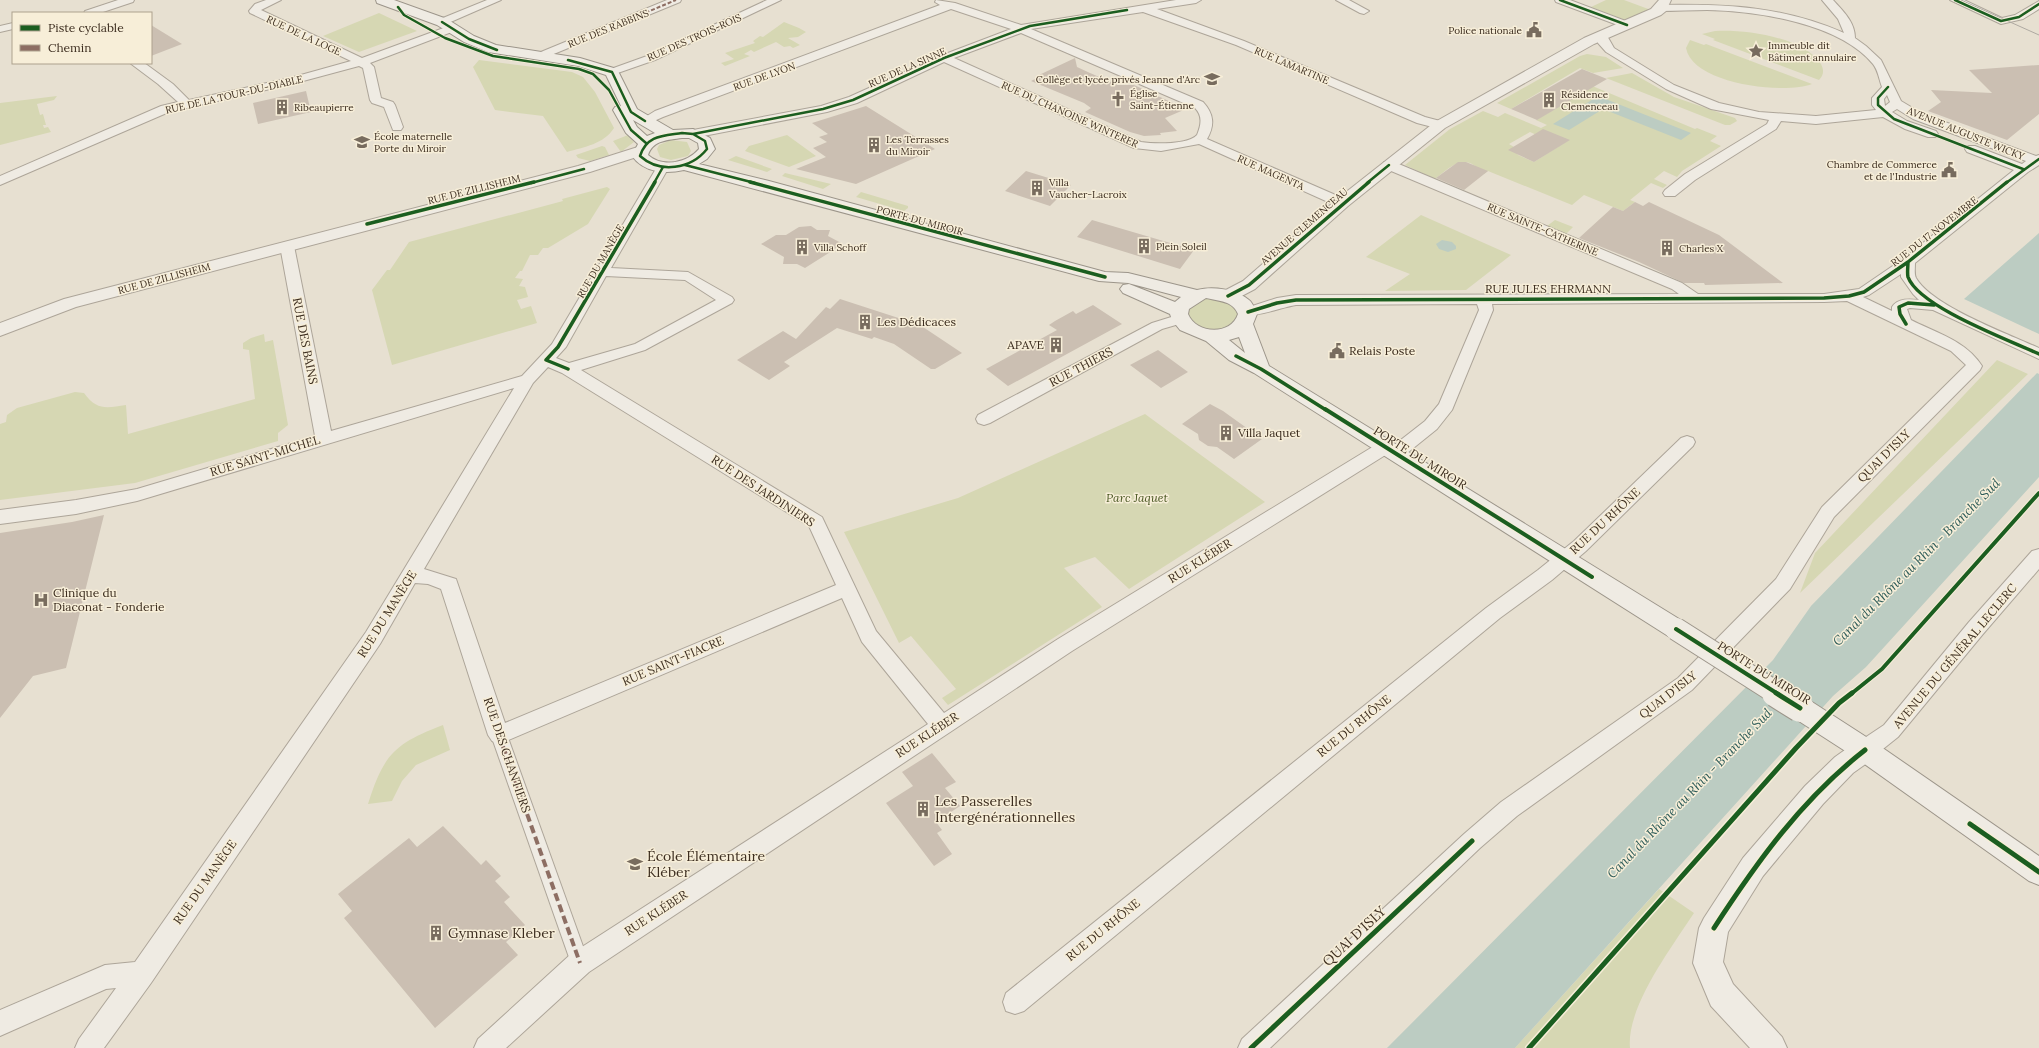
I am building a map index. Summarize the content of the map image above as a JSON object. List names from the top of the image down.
{
  "streets": {
    "main road": ["RUE DE ZILLISHEIM", "PORTE DU MIROIR", "AVENUE CLEMENCEAU"],
    "street": [
      "RUE DES RABBINS",
      "RUE DE LA LOGE",
      "RUE DES TROIS-ROIS",
      "RUE LAMARTINE",
      "RUE DE LA SINNE",
      "RUE DE LYON",
      "RUE DE LA TOUR-DU-DIABLE",
      "RUE DU CHANOINE WINTERER",
      "AVENUE AUGUSTE WICKY",
      "RUE MAGENTA",
      "RUE SAINTE-CATHERINE",
      "RUE DU 17 NOVEMBRE",
      "RUE DU MANÈGE",
      "RUE JULES EHRMANN",
      "RUE DES BAINS",
      "RUE THIERS",
      "RUE SAINT-MICHEL",
      "QUAI D'ISLY",
      "RUE DES JARDINIERS",
      "RUE DU RHÔNE",
      "RUE KLÉBER",
      "AVENUE DU GÉNÉRAL LECLERC",
      "RUE SAINT-FIACRE",
      "RUE DES CHANTIERS"
    ]
  },
  "crossings": [
    ["RUE DE LA LOGE", "RUE DE LA TOUR-DU-DIABLE"],
    ["RUE LAMARTINE", "RUE DE LA SINNE"],
    ["RUE LAMARTINE", "AVENUE CLEMENCEAU"],
    ["RUE DE LA SINNE", "RUE DU CHANOINE WINTERER"],
    ["RUE DE LA SINNE", "PORTE DU MIROIR"],
    ["RUE DU CHANOINE WINTERER", "RUE MAGENTA"],
    ["AVENUE AUGUSTE WICKY", "AVENUE CLEMENCEAU"],
    ["AVENUE AUGUSTE WICKY", "RUE DU 17 NOVEMBRE"],
    ["RUE MAGENTA", "AVENUE CLEMENCEAU"],
    ["RUE DE ZILLISHEIM", "PORTE DU MIROIR"],
    ["RUE DE ZILLISHEIM", "RUE DES BAINS"],
    ["PORTE DU MIROIR", "AVENUE CLEMENCEAU"],
    ["PORTE DU MIROIR", "RUE DU MANÈGE"],
    ["PORTE DU MIROIR", "RUE JULES EHRMANN"],
    ["PORTE DU MIROIR", "RUE THIERS"],
    ["PORTE DU MIROIR", "RUE DU RHÔNE"],
    ["PORTE DU MIROIR", "RUE KLÉBER"],
    ["PORTE DU MIROIR", "AVENUE DU GÉNÉRAL LECLERC"],
    ["AVENUE CLEMENCEAU", "RUE SAINTE-CATHERINE"],
    ["AVENUE CLEMENCEAU", "RUE JULES EHRMANN"],
    ["AVENUE CLEMENCEAU", "RUE THIERS"],
    ["RUE SAINTE-CATHERINE", "RUE JULES EHRMANN"],
    ["RUE DU 17 NOVEMBRE", "RUE JULES EHRMANN"],
    ["RUE DU 17 NOVEMBRE", "QUAI D'ISLY"],
    ["RUE DU MANÈGE", "RUE SAINT-MICHEL"],
    ["RUE DU MANÈGE", "RUE DES JARDINIERS"],
    ["RUE DU MANÈGE", "RUE DES CHANTIERS"],
    ["RUE JULES EHRMANN", "RUE THIERS"],
    ["RUE JULES EHRMANN", "QUAI D'ISLY"],
    ["RUE JULES EHRMANN", "RUE KLÉBER"],
    ["RUE DES BAINS", "RUE SAINT-MICHEL"],
    ["RUE DES JARDINIERS", "RUE KLÉBER"],
    ["RUE DES JARDINIERS", "RUE SAINT-FIACRE"],
    ["RUE KLÉBER", "RUE DES CHANTIERS"],
    ["RUE SAINT-FIACRE", "RUE DES CHANTIERS"]
  ],
  "water": ["Canal du Rhône au Rhin - Branche Sud"],
  "parks": ["Parc Jaquet"],
  "places": {
    "public building": ["Police nationale", "Chambre de Commerce et de l'Industrie", "Relais Poste"],
    "place": ["Immeuble dit Bâtiment annulaire"],
    "school or university": ["Collège et lycée privés Jeanne d'Arc", "École maternelle Porte du Miroir", "École Élémentaire Kléber"],
    "church": ["Église Saint-Étienne"],
    "building": [
      "Résidence Clemenceau",
      "Ribeaupierre",
      "Les Terrasses du Miroir",
      "Villa Vaucher-Lacroix",
      "Plein Soleil",
      "Villa Schoff",
      "Charles X",
      "Les Dédicaces",
      "APAVE",
      "Villa Jaquet",
      "Les Passerelles Intergénérationnelles",
      "Gymnase Kleber"
    ],
    "hospital": ["Clinique du Diaconat - Fonderie"]
  },
  "legend": ["Piste cyclable", "Chemin"]
}
